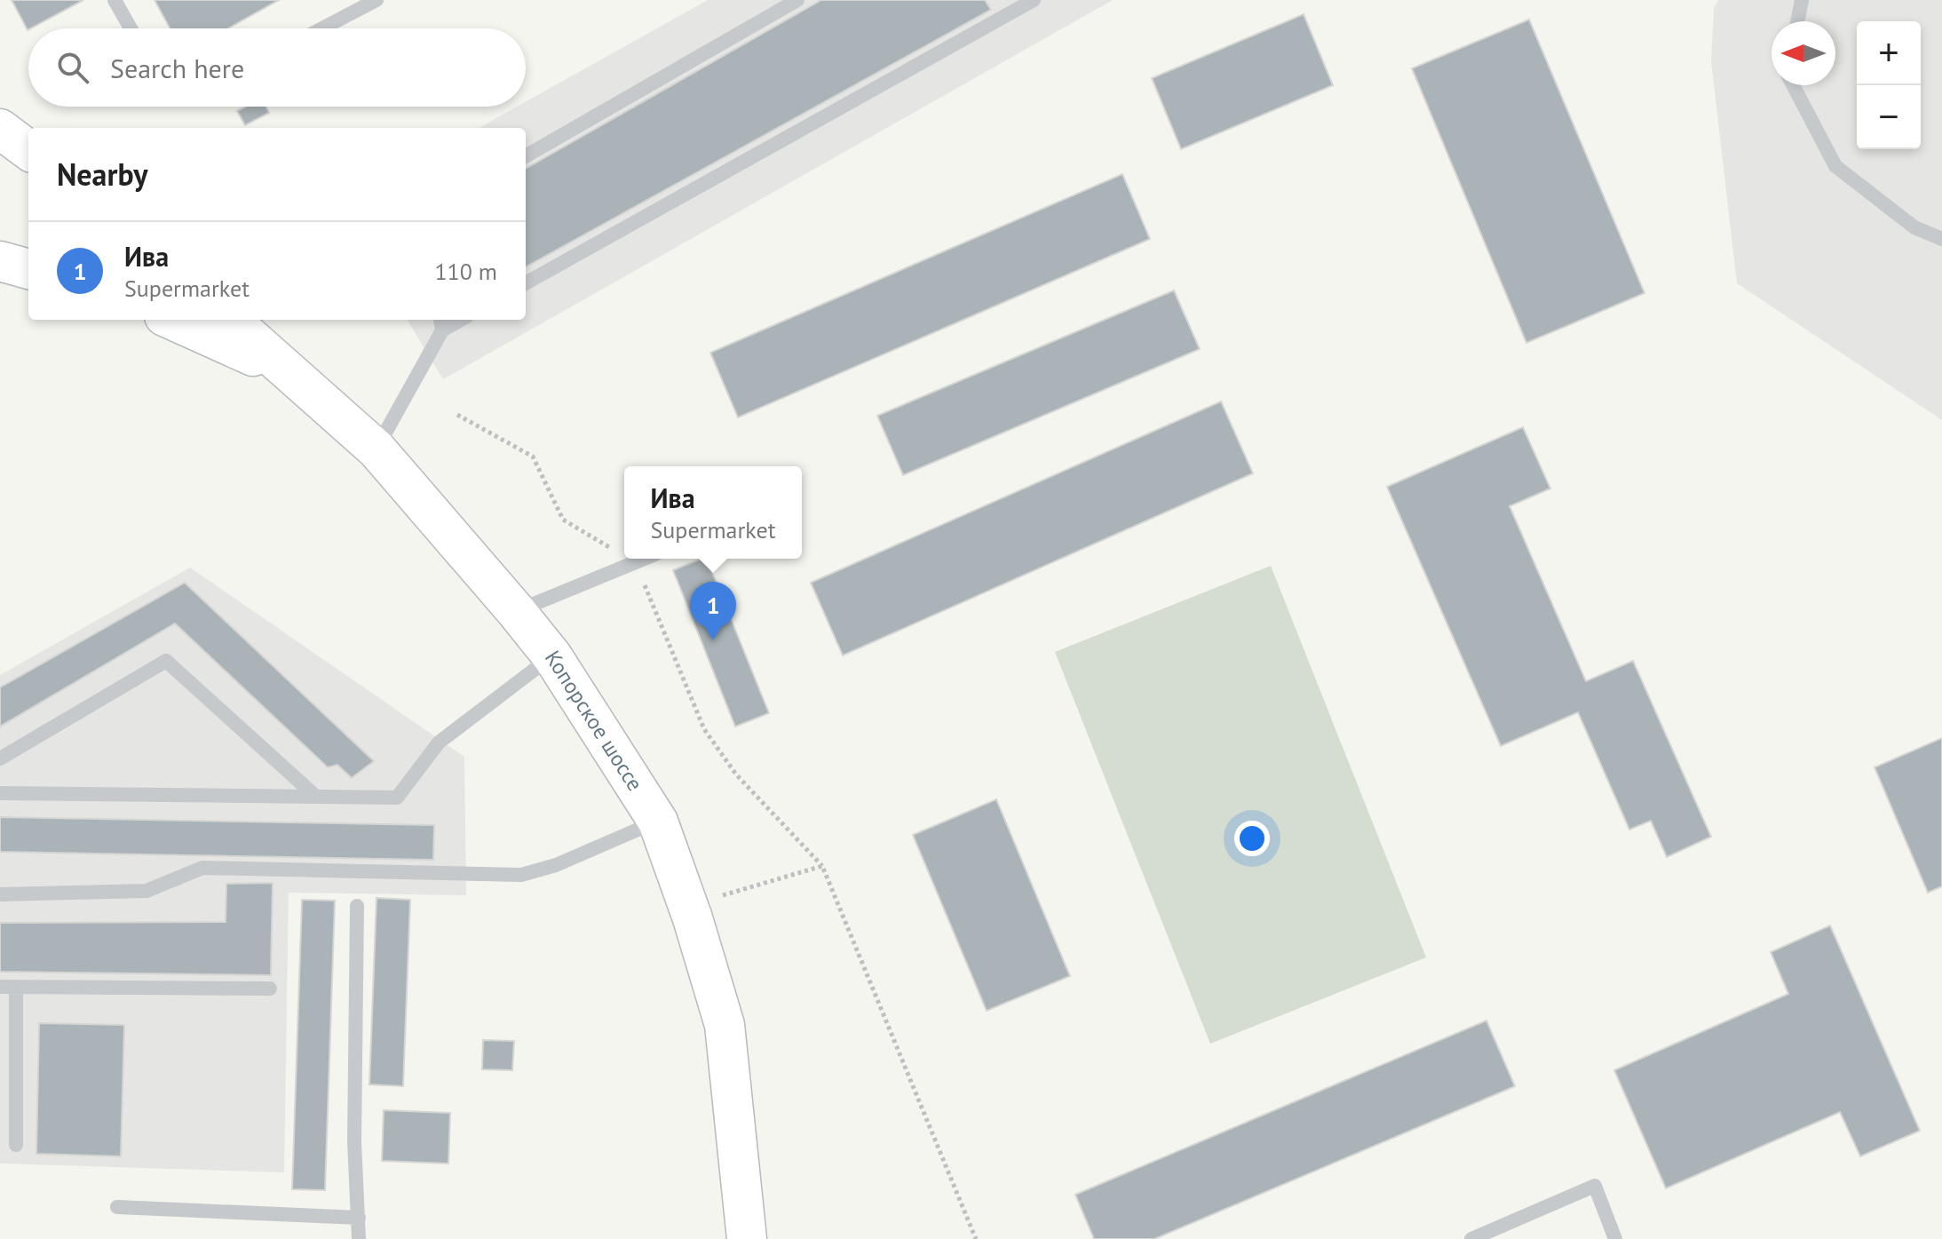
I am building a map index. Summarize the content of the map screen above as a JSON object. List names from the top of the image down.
{
  "streets": {
    "main road": ["Копорское шоссе"]
  },
  "north": "left",
  "page": {
    "map_buttons": ["+", "−"],
    "search": "Search here",
    "heading": "Nearby",
    "list": [
      {
        "mark": "1",
        "name": "Ива",
        "note": "Supermarket",
        "value": "110 m"
      }
    ],
    "popup": ["Ива", "Supermarket"],
    "pins": "1"
  }
}
